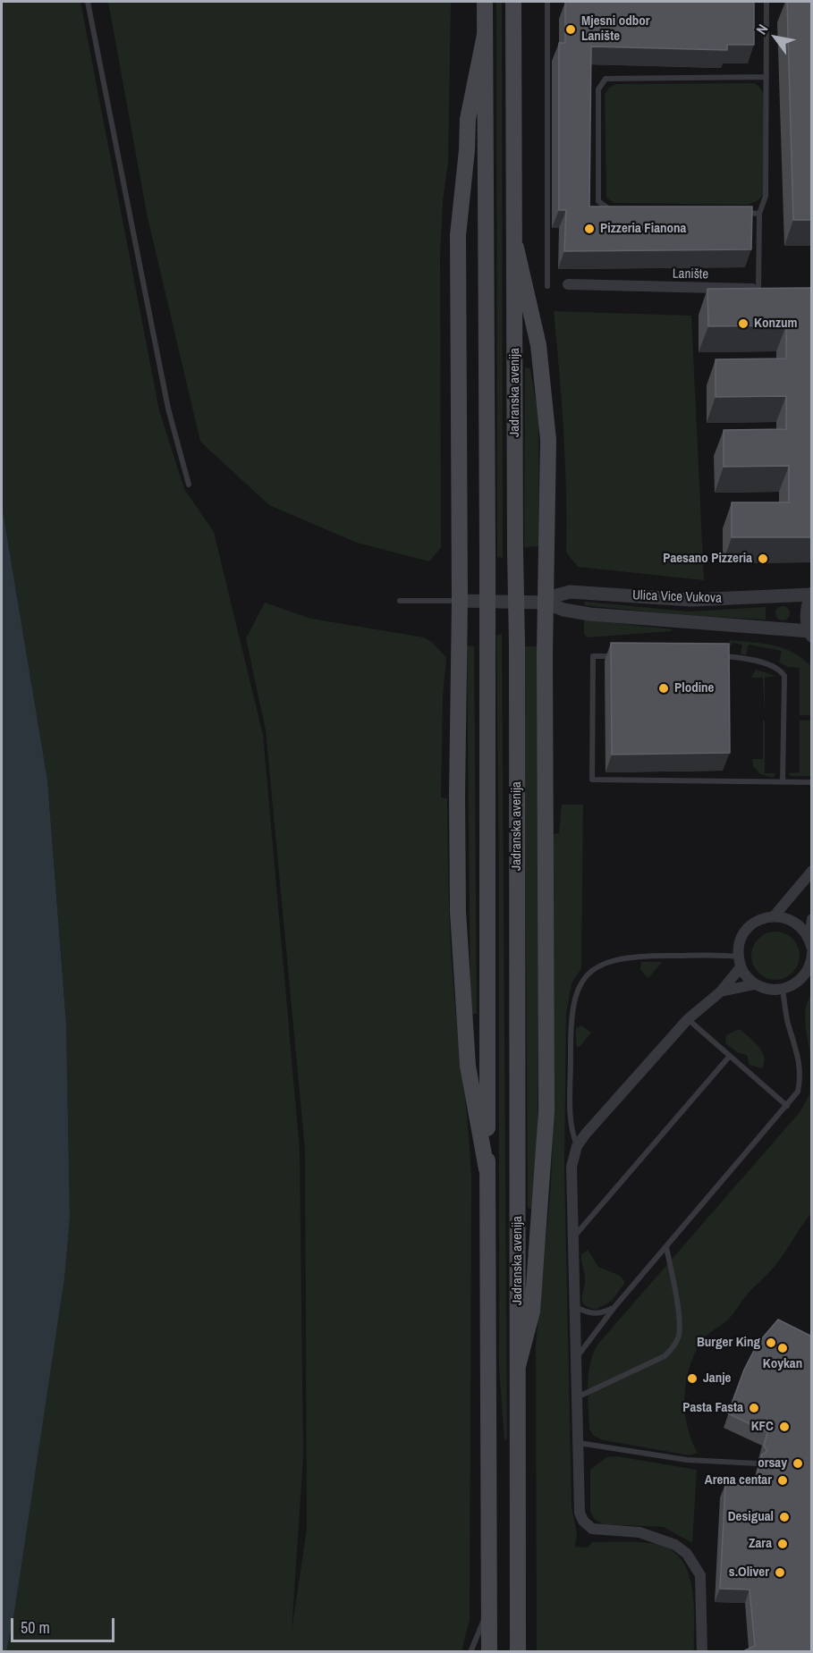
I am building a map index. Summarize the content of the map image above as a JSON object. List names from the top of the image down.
{
  "streets": {
    "main road": ["Jadranska avenija"],
    "street": ["Lanište", "Ulica Vice Vukova"]
  },
  "places": [
    "Mjesni odbor Lanište",
    "Pizzeria Fianona",
    "Konzum",
    "Paesano Pizzeria",
    "Plodine",
    "Burger King",
    "Koykan",
    "Janje",
    "Pasta Fasta",
    "KFC",
    "orsay",
    "Arena centar",
    "Desigual",
    "Zara",
    "s.Oliver"
  ],
  "scale_bar": "50 m",
  "north": "top left"
}
